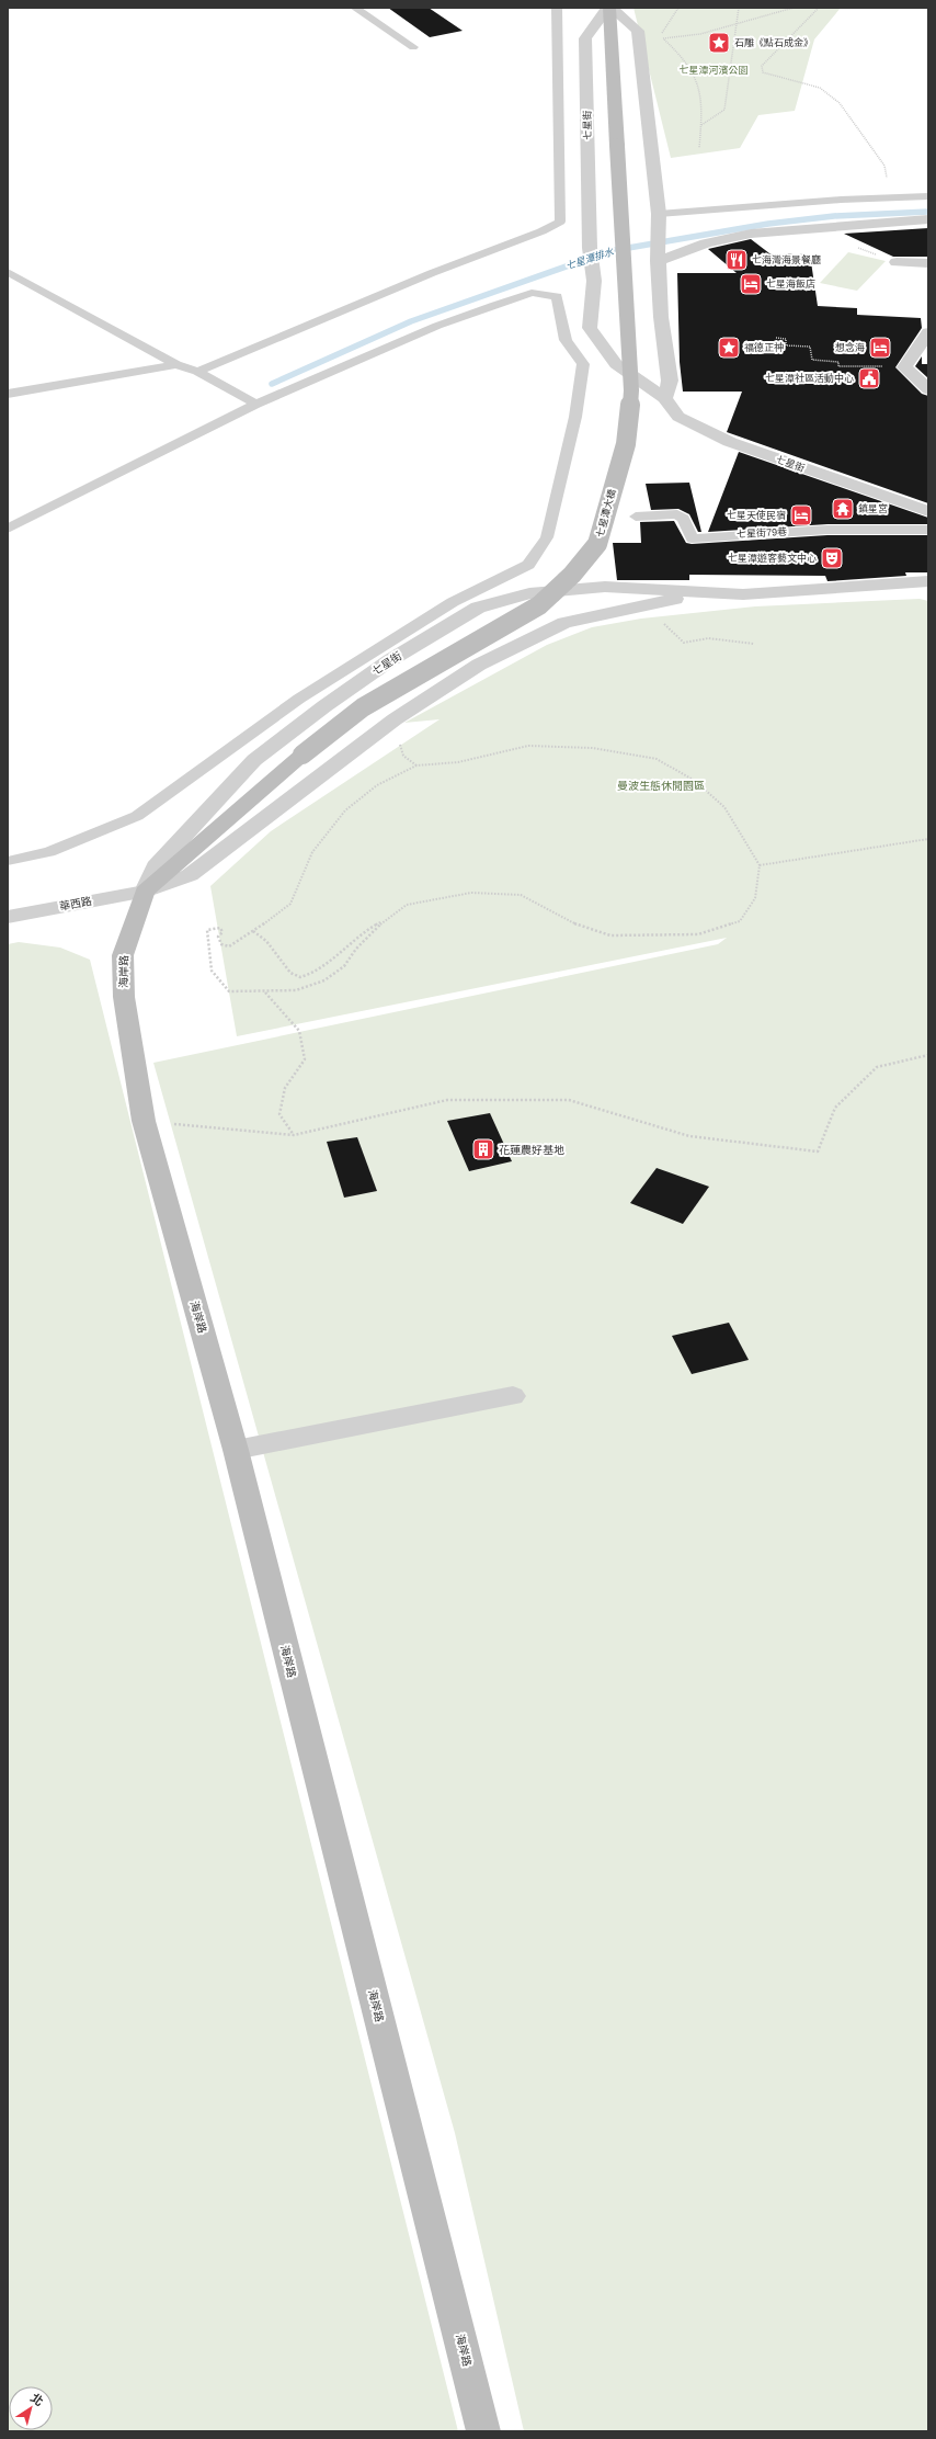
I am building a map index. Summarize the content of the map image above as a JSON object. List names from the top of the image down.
{
  "streets": {
    "main road": ["七星潭大橋", "海岸路"],
    "street": ["七星街", "華西路"],
    "lane": ["七星街79巷"]
  },
  "crossings": [
    ["七星街", "七星潭大橋"],
    ["七星街", "華西路"],
    ["七星街", "海岸路"],
    ["七星潭大橋", "華西路"],
    ["七星潭大橋", "海岸路"],
    ["華西路", "海岸路"]
  ],
  "water": ["七星潭排水"],
  "parks": ["七星潭河濱公園", "曼波生態休閒園區"],
  "places": {
    "place": ["石雕《點石成金》", "福德正神"],
    "restaurant": ["七海灣海景餐廳"],
    "hotel": ["七星海飯店", "想念海", "七星天使民宿"],
    "public building": ["七星潭社區活動中心"],
    "temple": ["鎮星宮"],
    "theatre": ["七星潭遊客藝文中心"],
    "building": ["花蓮農好基地"]
  },
  "north": "top right"
}
